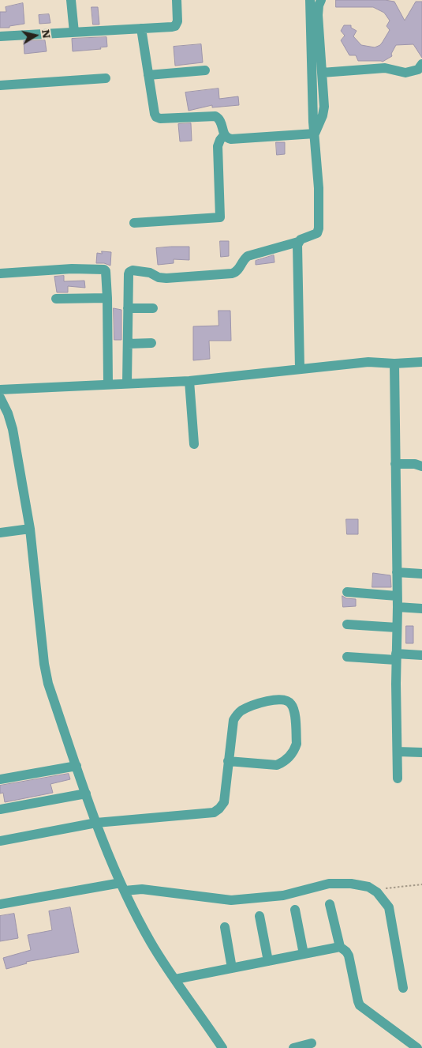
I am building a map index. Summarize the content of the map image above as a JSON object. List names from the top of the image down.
{
  "north": "right"
}
